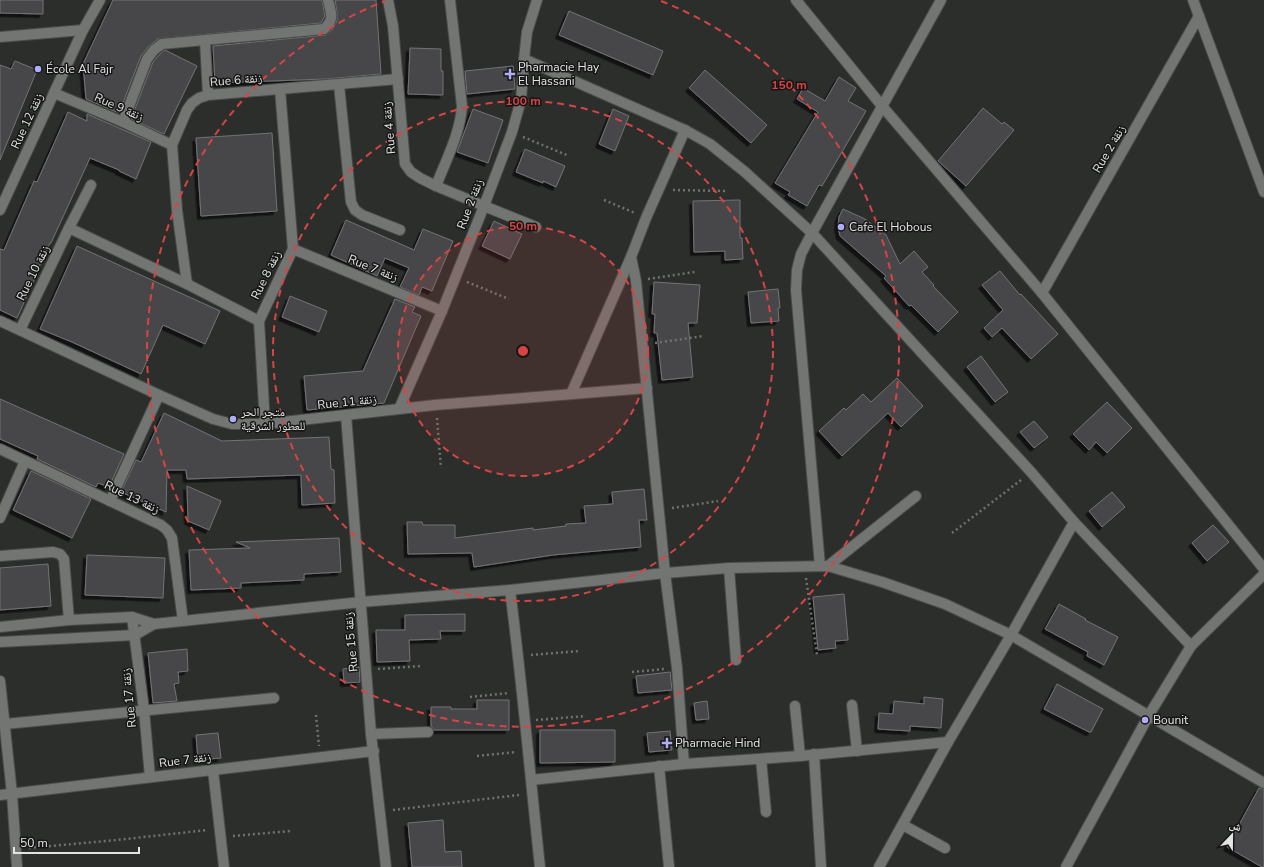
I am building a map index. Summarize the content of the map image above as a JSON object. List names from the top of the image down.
{
  "streets": {
    "street": [
      "Rue 6 زنقة",
      "Rue 9 زنقة",
      "Rue 12 زنقة",
      "Rue 4 زنقة",
      "Rue 2 زنقة",
      "Rue 7 زنقة",
      "Rue 10 زنقة",
      "Rue 8 زنقة",
      "Rue 11 زنقة",
      "Rue 13 زنقة",
      "Rue 15 زنقة",
      "Rue 17 زنقة"
    ]
  },
  "crossings": [
    ["Rue 6 زنقة", "Rue 9 زنقة"],
    ["Rue 6 زنقة", "Rue 4 زنقة"],
    ["Rue 6 زنقة", "Rue 8 زنقة"],
    ["Rue 9 زنقة", "Rue 12 زنقة"],
    ["Rue 4 زنقة", "Rue 2 زنقة"],
    ["Rue 2 زنقة", "Rue 7 زنقة"],
    ["Rue 2 زنقة", "Rue 11 زنقة"],
    ["Rue 7 زنقة", "Rue 8 زنقة"],
    ["Rue 7 زنقة", "Rue 15 زنقة"],
    ["Rue 7 زنقة", "Rue 17 زنقة"],
    ["Rue 10 زنقة", "Rue 11 زنقة"],
    ["Rue 8 زنقة", "Rue 11 زنقة"],
    ["Rue 11 زنقة", "Rue 15 زنقة"]
  ],
  "places": {
    "other": [
      "École Al Fajr",
      "Cafe El Hobous",
      "متجر الحر للعطور الشرقية",
      "Bounit"
    ],
    "health": ["Pharmacie Hay El Hassani", "Pharmacie Hind"]
  },
  "scale_bar": "50 m",
  "north": "top",
  "rings": ["150 m", "100 m", "50 m"]
}
